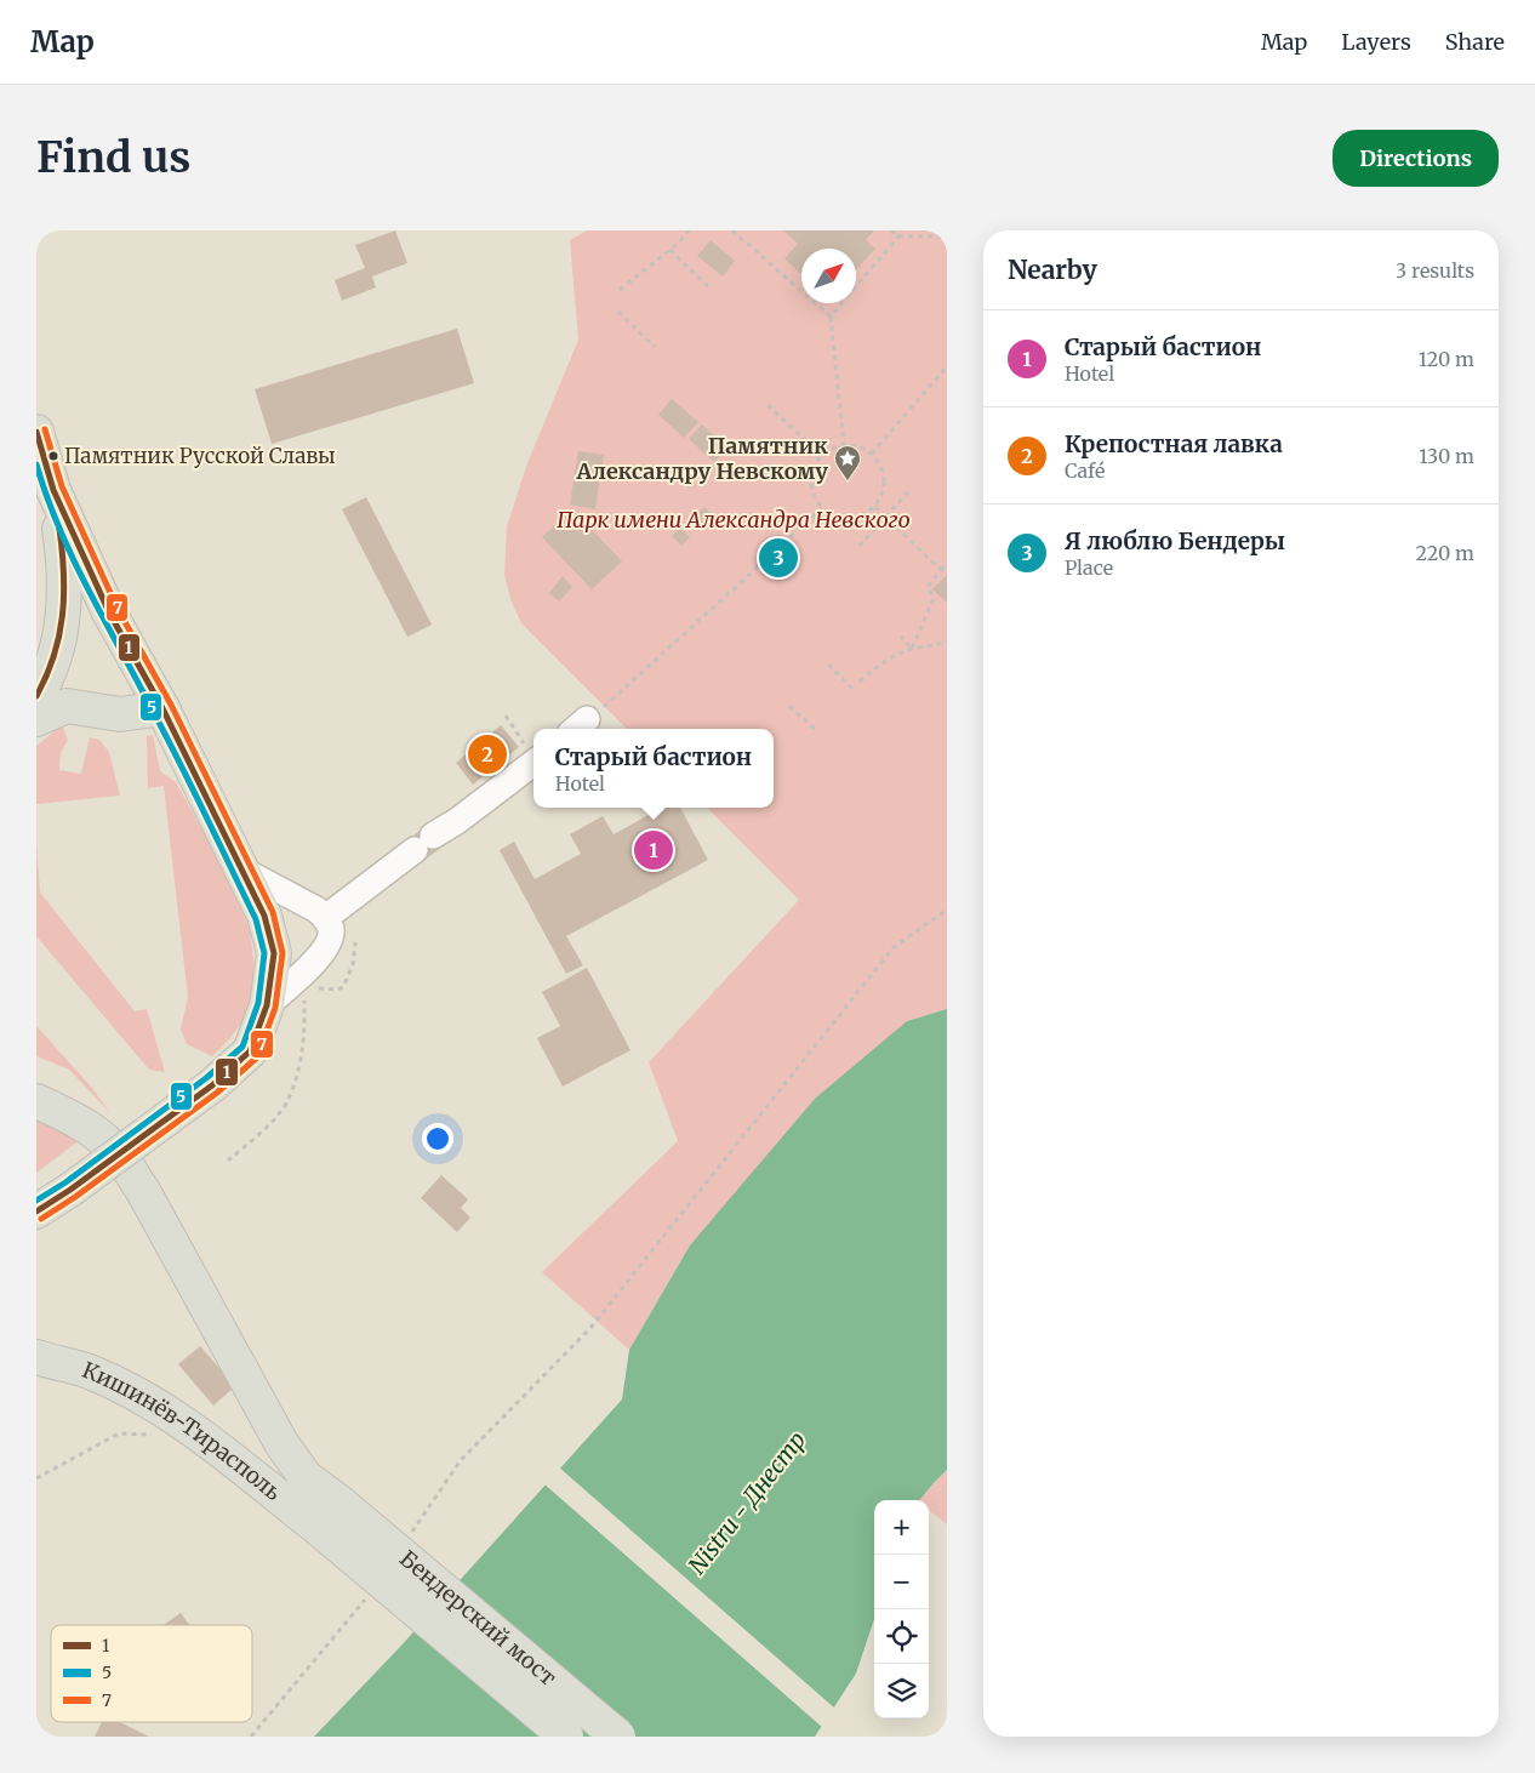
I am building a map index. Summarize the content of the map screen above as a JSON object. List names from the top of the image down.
{
  "streets": {
    "main road": ["Кишинёв-Тирасполь", "Бендерский мост"]
  },
  "crossings": [
    ["Кишинёв-Тирасполь", "Бендерский мост"]
  ],
  "water": ["Nistru - Днестр"],
  "parks": ["Парк имени Александра Невского"],
  "places": {
    "other": ["Памятник Русской Славы"],
    "place": ["Памятник Александру Невскому"]
  },
  "lines": ["transit line 7", "transit line 1", "transit line 5"],
  "legend": ["1", "5", "7"],
  "north": "top right",
  "page": {
    "header": "Map",
    "nav": ["Map", "Layers", "Share"],
    "buttons": "Directions",
    "title": "Find us",
    "heading": ["Nearby", "3 results"],
    "list": [
      {
        "mark": "1",
        "name": "Старый бастион",
        "note": "Hotel",
        "value": "120 m"
      },
      {
        "mark": "2",
        "name": "Крепостная лавка",
        "note": "Café",
        "value": "130 m"
      },
      {
        "mark": "3",
        "name": "Я люблю Бендеры",
        "note": "Place",
        "value": "220 m"
      }
    ],
    "pins": ["3", "2", "1"],
    "popup": ["Старый бастион", "Hotel"],
    "map_buttons": ["+", "−"]
  }
}
